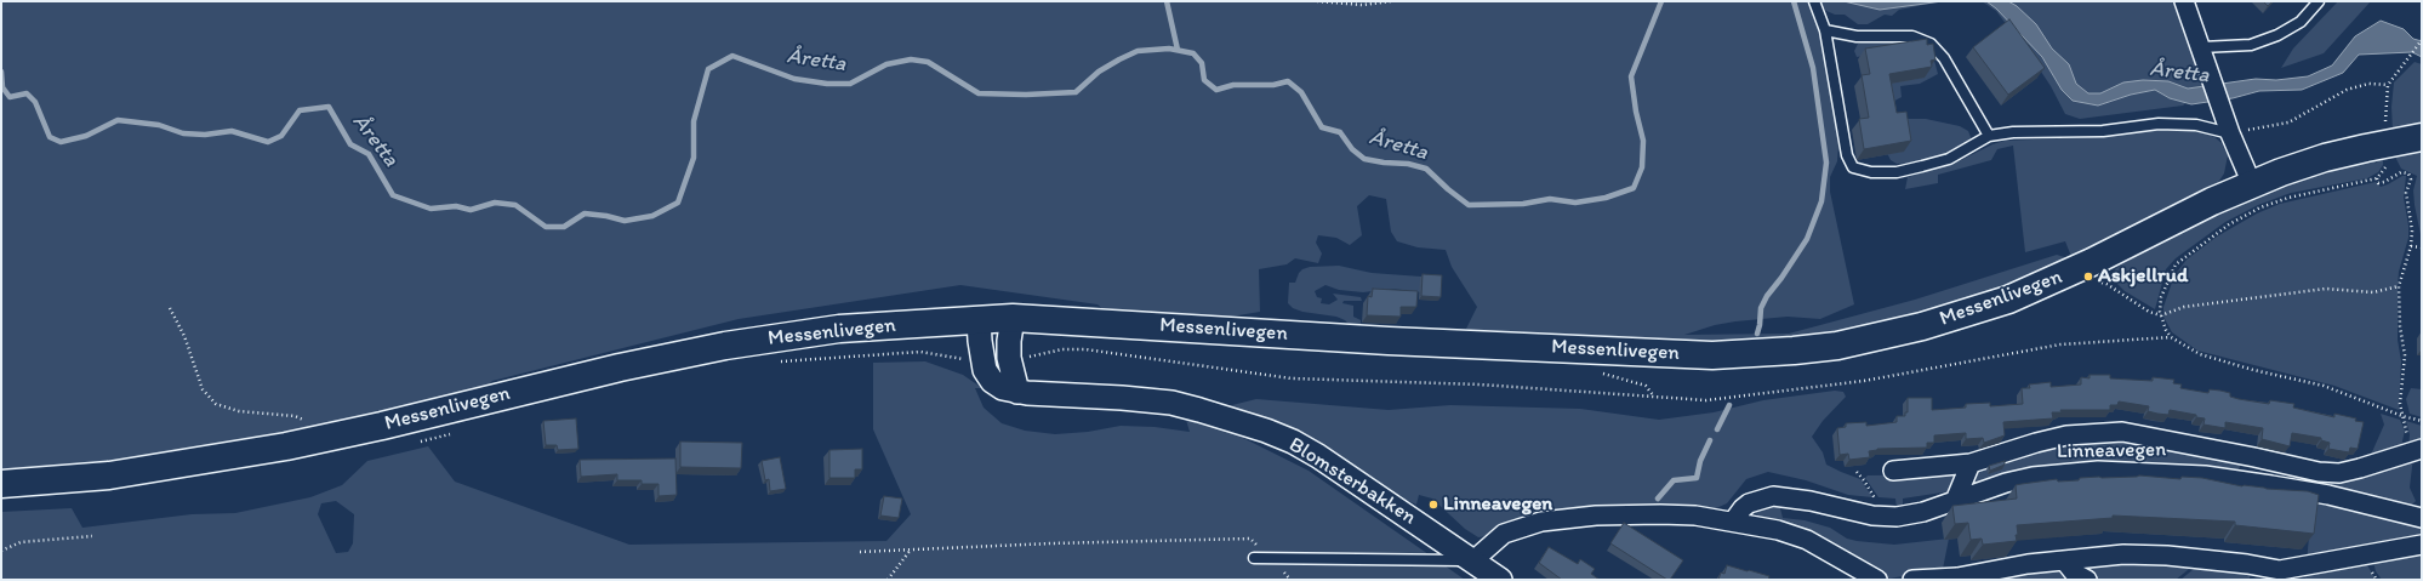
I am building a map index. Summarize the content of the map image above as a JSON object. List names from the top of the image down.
{
  "streets": {
    "main road": ["Messenlivegen"],
    "street": ["Linneavegen", "Blomsterbakken"]
  },
  "crossings": [
    ["Messenlivegen", "Blomsterbakken"]
  ],
  "water": ["Åretta"],
  "places": ["Askjellrud", "Linneavegen"]
}
